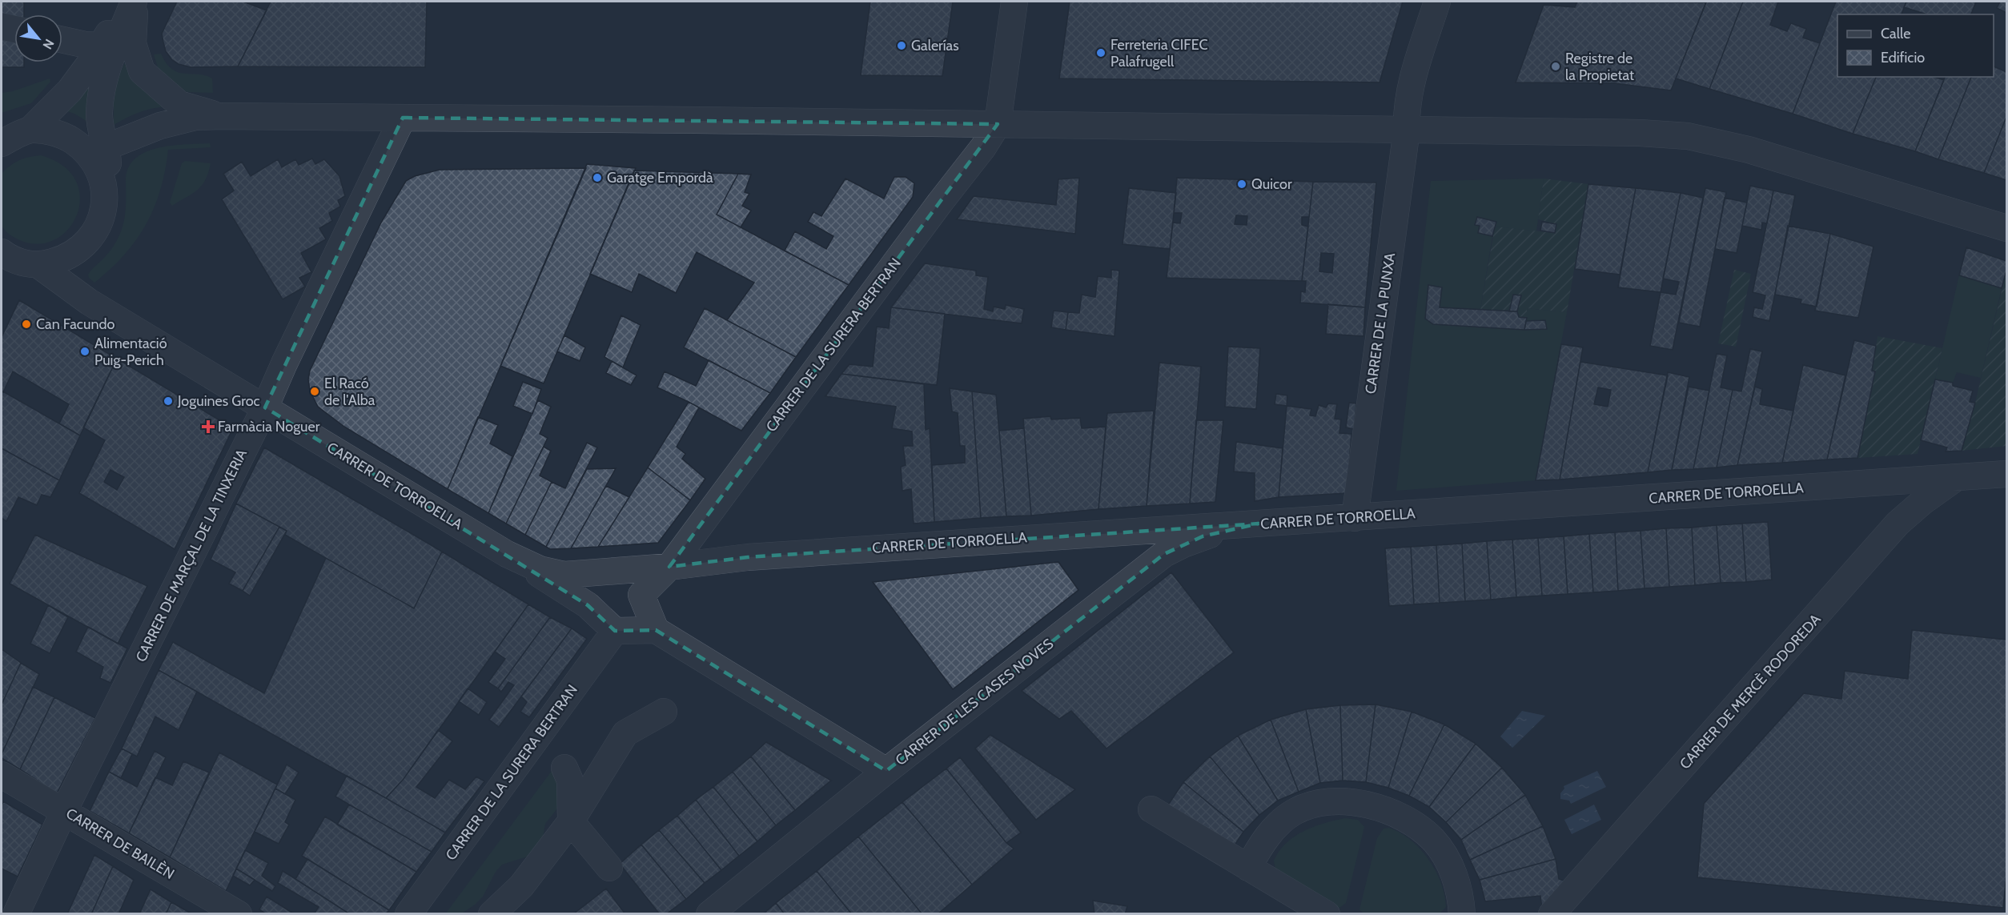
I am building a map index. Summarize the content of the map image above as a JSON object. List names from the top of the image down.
{
  "streets": {
    "street": [
      "CARRER DE LA PUNXA",
      "CARRER DE LA SURERA BERTRAN",
      "CARRER DE TORROELLA",
      "CARRER DE MARÇAL DE LA TINXERIA",
      "CARRER DE MERCÈ RODOREDA",
      "CARRER DE LES CASES NOVES",
      "CARRER DE BAILÈN"
    ]
  },
  "crossings": [
    ["CARRER DE LA PUNXA", "CARRER DE TORROELLA"],
    ["CARRER DE LA SURERA BERTRAN", "CARRER DE TORROELLA"],
    ["CARRER DE TORROELLA", "CARRER DE MARÇAL DE LA TINXERIA"],
    ["CARRER DE TORROELLA", "CARRER DE MERCÈ RODOREDA"],
    ["CARRER DE TORROELLA", "CARRER DE LES CASES NOVES"],
    ["CARRER DE MARÇAL DE LA TINXERIA", "CARRER DE BAILÈN"]
  ],
  "places": {
    "other": [
      "Galerías",
      "Ferreteria CIFEC Palafrugell",
      "Registre de la Propietat",
      "Garatge Empordà",
      "Quicor",
      "Can Facundo",
      "Alimentació Puig-Perich",
      "El Racó de l'Alba",
      "Joguines Groc"
    ],
    "health": ["Farmàcia Noguer"]
  },
  "legend": ["Calle", "Edificio"],
  "north": "bottom right"
}
